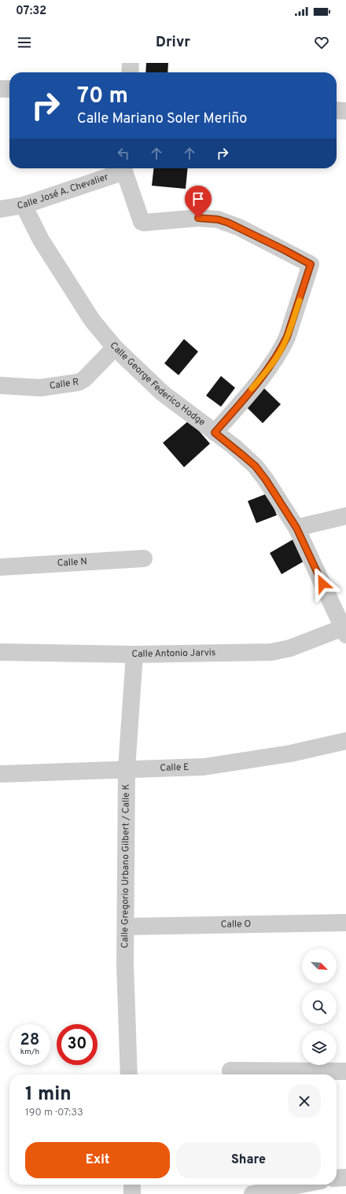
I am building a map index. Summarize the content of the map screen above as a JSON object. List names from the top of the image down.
{
  "streets": {
    "street": [
      "Calle José A. Chevalier",
      "Calle George Federico Hodge",
      "Calle R",
      "Calle N",
      "Calle Antonio Jarvis",
      "Calle E",
      "Calle Gregorio Urbano Gilbert / Calle K",
      "Calle O"
    ]
  },
  "crossings": [
    ["Calle José A. Chevalier", "Calle George Federico Hodge"],
    ["Calle George Federico Hodge", "Calle R"],
    ["Calle George Federico Hodge", "Calle Antonio Jarvis"],
    ["Calle Antonio Jarvis", "Calle Gregorio Urbano Gilbert / Calle K"],
    ["Calle E", "Calle Gregorio Urbano Gilbert / Calle K"],
    ["Calle Gregorio Urbano Gilbert / Calle K", "Calle O"]
  ],
  "north": "bottom right",
  "page": {
    "status": "07:32",
    "header": "Drivr",
    "turn": ["70 m", "Calle Mariano Soler Meriño"],
    "speed": "28 km/h",
    "limit": "30",
    "heading": ["1 min", "190 m · 07:33"],
    "buttons": ["Exit", "Share"]
  }
}
